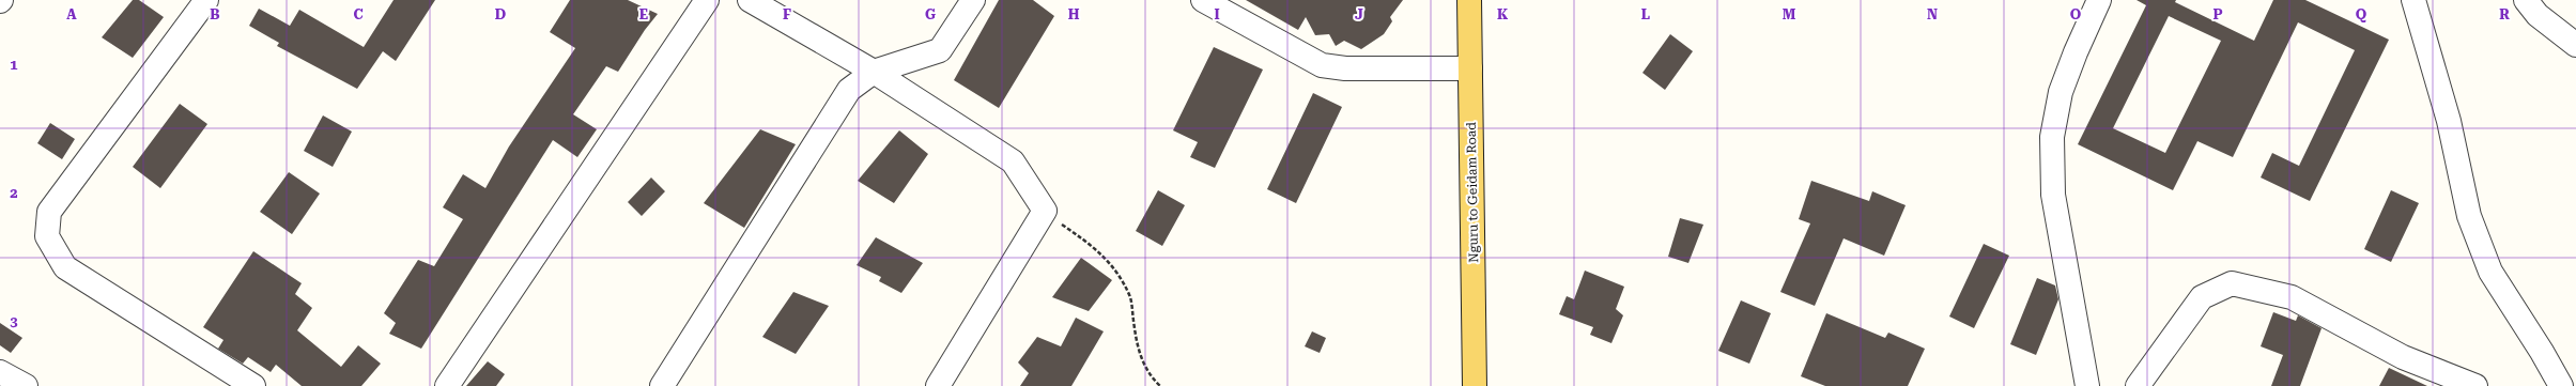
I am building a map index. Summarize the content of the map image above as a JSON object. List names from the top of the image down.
{
  "streets": {
    "main road": ["Nguru to Geidam Road"]
  },
  "grid": {
    "columns": [
      "A",
      "B",
      "C",
      "D",
      "E",
      "F",
      "G",
      "H",
      "I",
      "J",
      "K",
      "L",
      "M",
      "N",
      "O",
      "P",
      "Q",
      "R"
    ],
    "rows": ["1", "2", "3"]
  }
}
